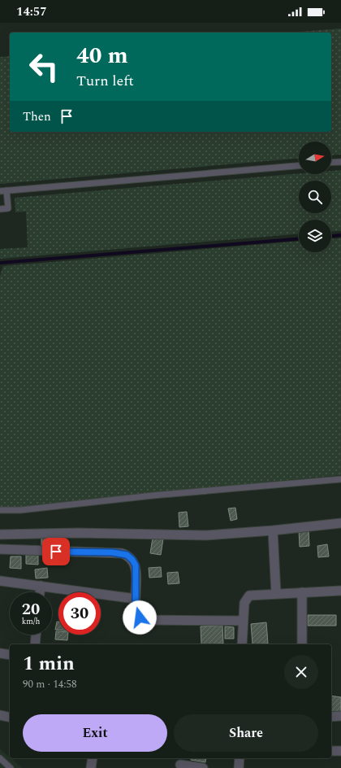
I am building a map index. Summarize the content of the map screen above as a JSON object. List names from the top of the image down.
{
  "north": "right",
  "page": {
    "status": "14:57",
    "turn": ["40 m", "Turn left"],
    "then": "Then",
    "speed": "20 km/h",
    "limit": "30",
    "heading": ["1 min", "90 m · 14:58"],
    "buttons": ["Exit", "Share"]
  }
}
